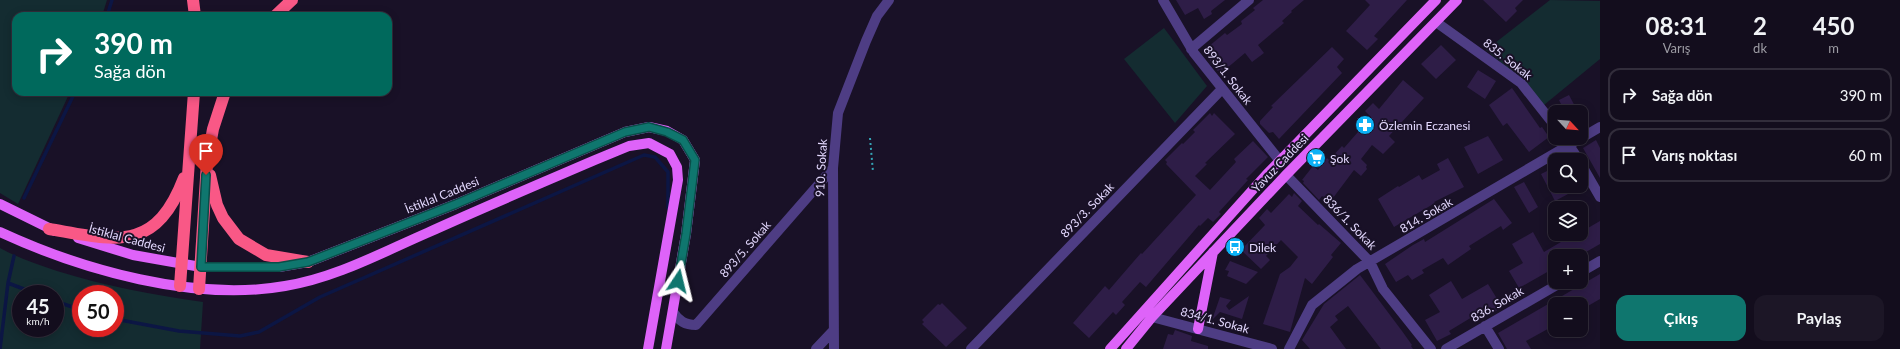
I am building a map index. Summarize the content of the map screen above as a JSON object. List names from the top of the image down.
{
  "streets": {
    "main road": ["Yavuz Caddesi", "İstiklal Caddesi"],
    "street": [
      "835. Sokak",
      "893/1. Sokak",
      "910. Sokak",
      "893/3. Sokak",
      "814. Sokak",
      "836/1. Sokak",
      "893/5. Sokak",
      "836. Sokak",
      "834/1. Sokak"
    ]
  },
  "crossings": [
    ["835. Sokak", "Yavuz Caddesi"],
    ["893/1. Sokak", "Yavuz Caddesi"],
    ["893/1. Sokak", "893/3. Sokak"],
    ["Yavuz Caddesi", "836/1. Sokak"],
    ["Yavuz Caddesi", "834/1. Sokak"],
    ["910. Sokak", "893/5. Sokak"],
    ["İstiklal Caddesi", "893/5. Sokak"],
    ["814. Sokak", "836/1. Sokak"]
  ],
  "places": {
    "pharmacy": ["Özlemin Eczanesi"],
    "supermarket": ["Şok"],
    "bus stop": ["Dilek"]
  },
  "north": "bottom right",
  "page": {
    "eta": [
      "08:31",
      "Varış",
      "2",
      "dk",
      "450",
      "m"
    ],
    "turn": ["390 m", "Sağa dön"],
    "list": [
      {
        "name": "Sağa dön",
        "value": "390 m"
      },
      {
        "name": "Varış noktası",
        "value": "60 m"
      }
    ],
    "map_buttons": ["+", "−"],
    "speed": "45 km/h",
    "limit": "50",
    "buttons": ["Çıkış", "Paylaş"]
  }
}
